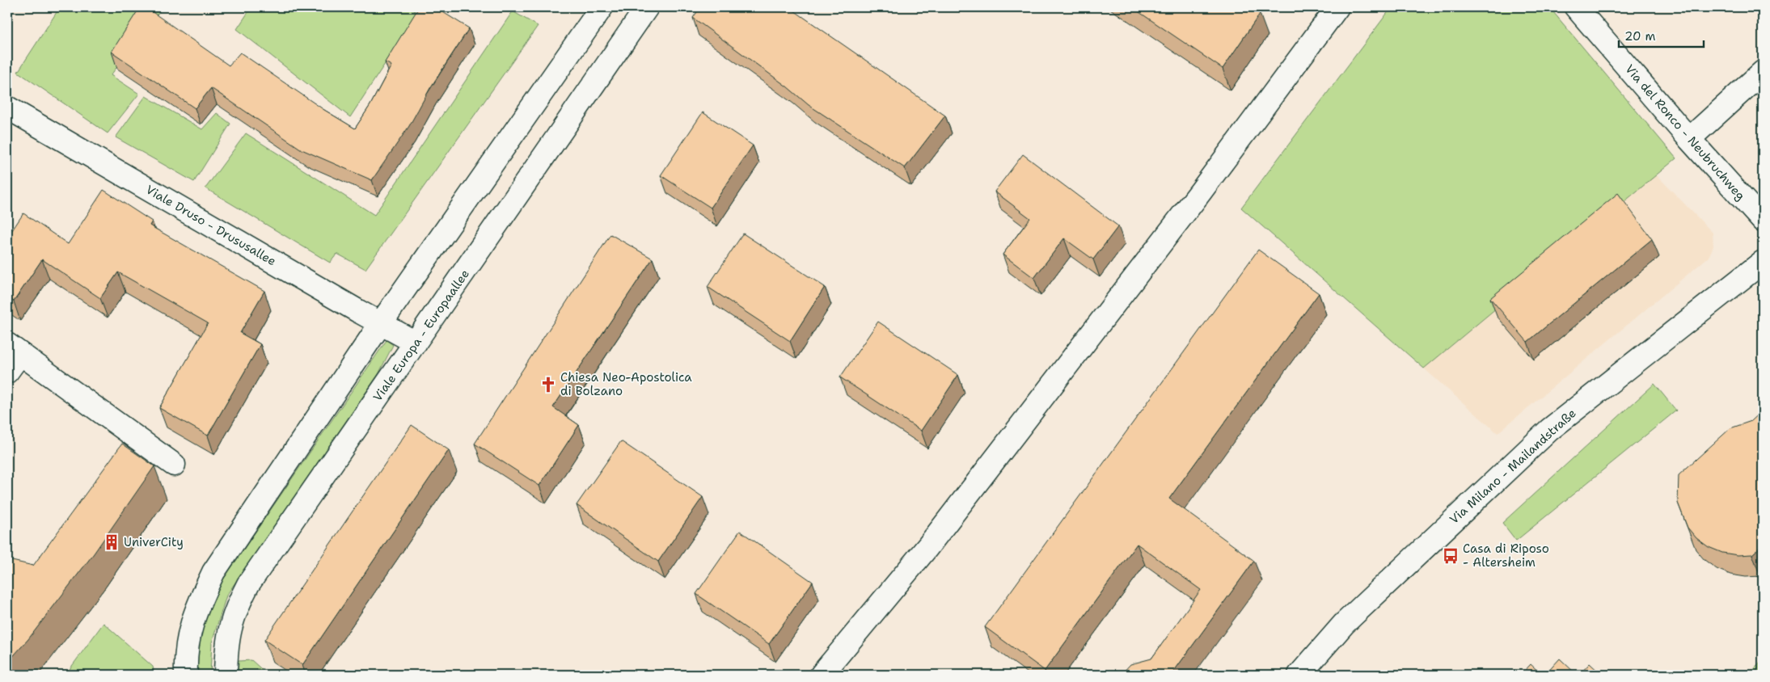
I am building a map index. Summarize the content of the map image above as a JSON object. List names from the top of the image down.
{
  "streets": {
    "street": [
      "Via del Ronco - Neubruchweg",
      "Viale Druso - Drususallee",
      "Viale Europa - Europaallee",
      "Via Milano - Mailandstraße"
    ]
  },
  "crossings": [
    ["Viale Druso - Drususallee", "Viale Europa - Europaallee"]
  ],
  "places": {
    "church": ["Chiesa Neo-Apostolica di Bolzano"],
    "building": ["UniverCity"],
    "bus stop": ["Casa di Riposo - Altersheim"]
  },
  "scale_bar": "20 m"
}
